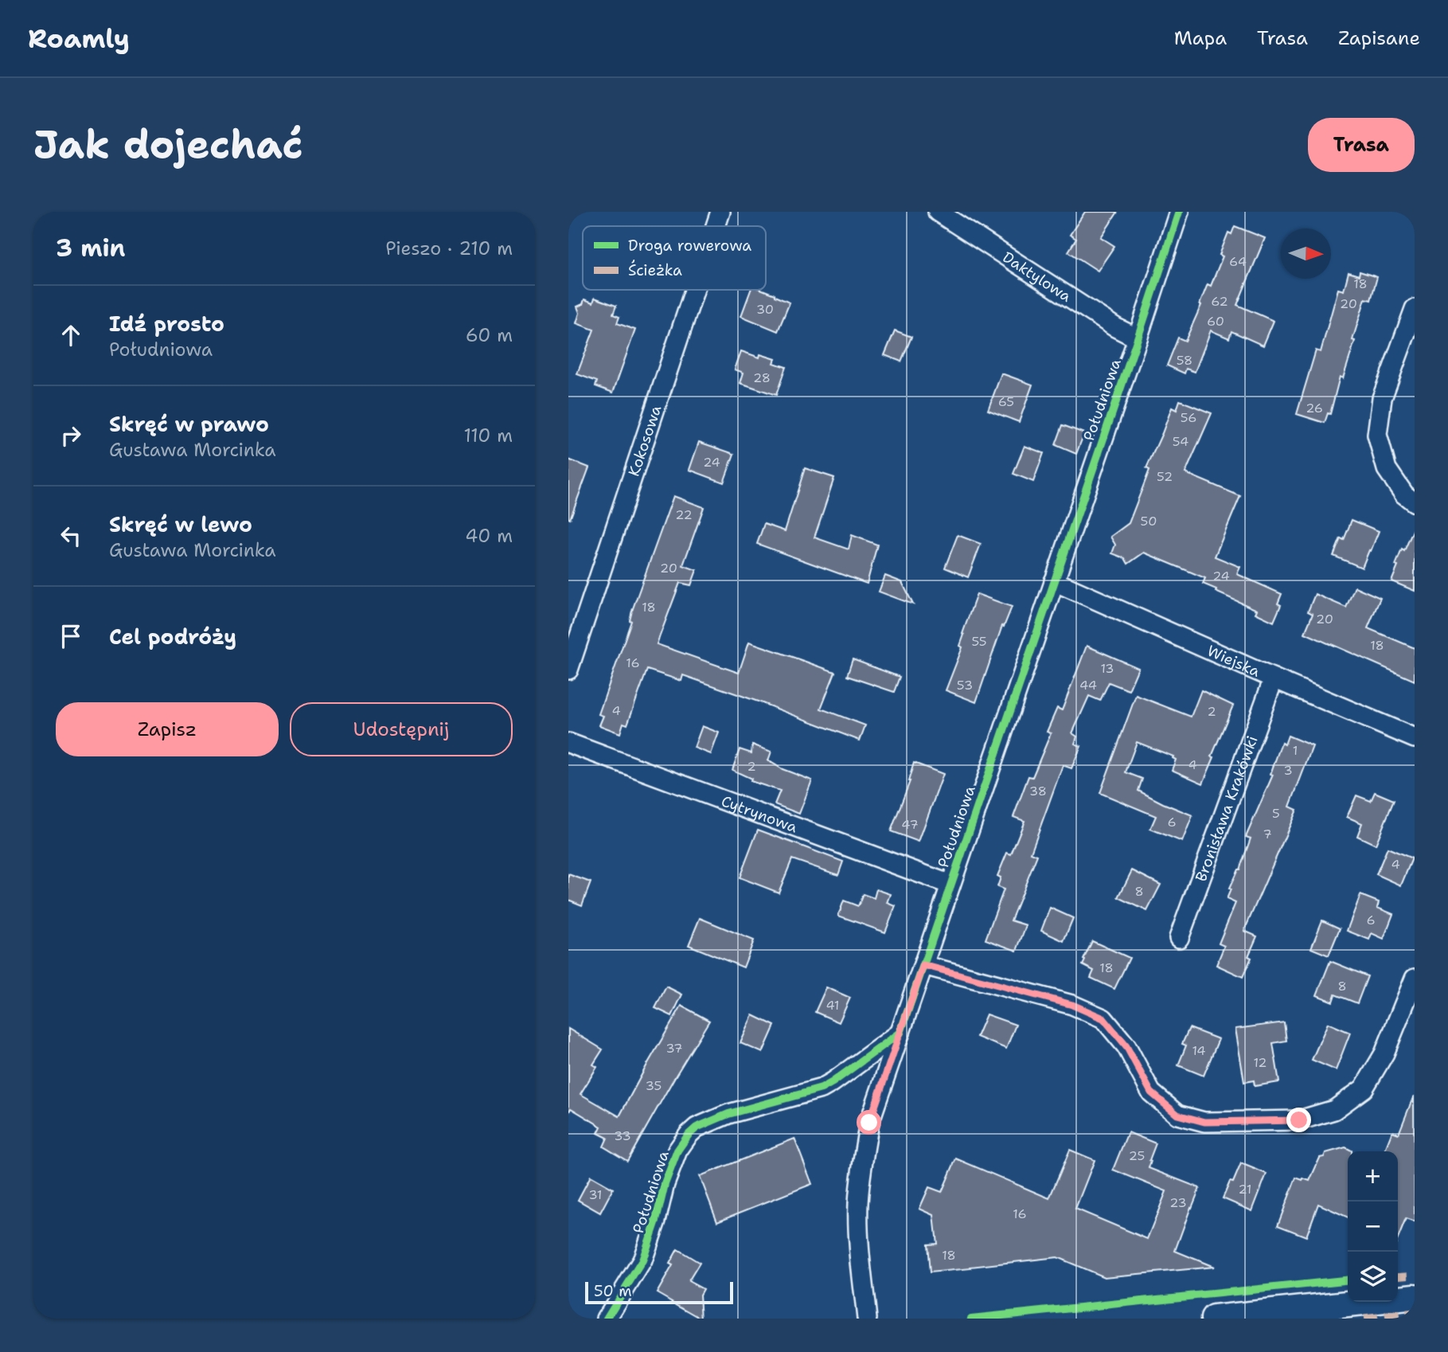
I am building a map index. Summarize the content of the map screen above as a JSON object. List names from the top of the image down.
{
  "streets": {
    "street": [
      "Daktylowa",
      "Południowa",
      "Kokosowa",
      "Wiejska",
      "Bronisława Krakówki",
      "Cytrynowa"
    ]
  },
  "crossings": [
    ["Daktylowa", "Południowa"],
    ["Południowa", "Wiejska"],
    ["Południowa", "Cytrynowa"],
    ["Wiejska", "Bronisława Krakówki"]
  ],
  "house_numbers": [
    "64",
    "18",
    "62",
    "20",
    "30",
    "60",
    "58",
    "28",
    "65",
    "26",
    "56",
    "54",
    "24",
    "52",
    "22",
    "50",
    "20",
    "24",
    "18",
    "20",
    "55",
    "18",
    "16",
    "13",
    "53",
    "44",
    "4",
    "2",
    "1",
    "4",
    "2",
    "3",
    "38",
    "5",
    "6",
    "47",
    "7",
    "4",
    "8",
    "6",
    "18",
    "8",
    "41",
    "37",
    "14",
    "12",
    "35",
    "33",
    "25",
    "21",
    "31",
    "23",
    "16",
    "18"
  ],
  "legend": ["Droga rowerowa", "Ścieżka"],
  "scale_bar": "50 m",
  "north": "right",
  "page": {
    "header": "Roamly",
    "nav": ["Mapa", "Trasa", "Zapisane"],
    "buttons": [
      "Trasa",
      ["Zapisz", "Udostępnij"]
    ],
    "title": "Jak dojechać",
    "heading": ["3 min", "Pieszo · 210 m"],
    "list": [
      ["Idź prosto", "Południowa", "60 m"],
      ["Skręć w prawo", "Gustawa Morcinka", "110 m"],
      ["Skręć w lewo", "Gustawa Morcinka", "40 m"],
      "Cel podróży"
    ],
    "map_buttons": ["+", "−"],
    "scale": "50 m"
  }
}
